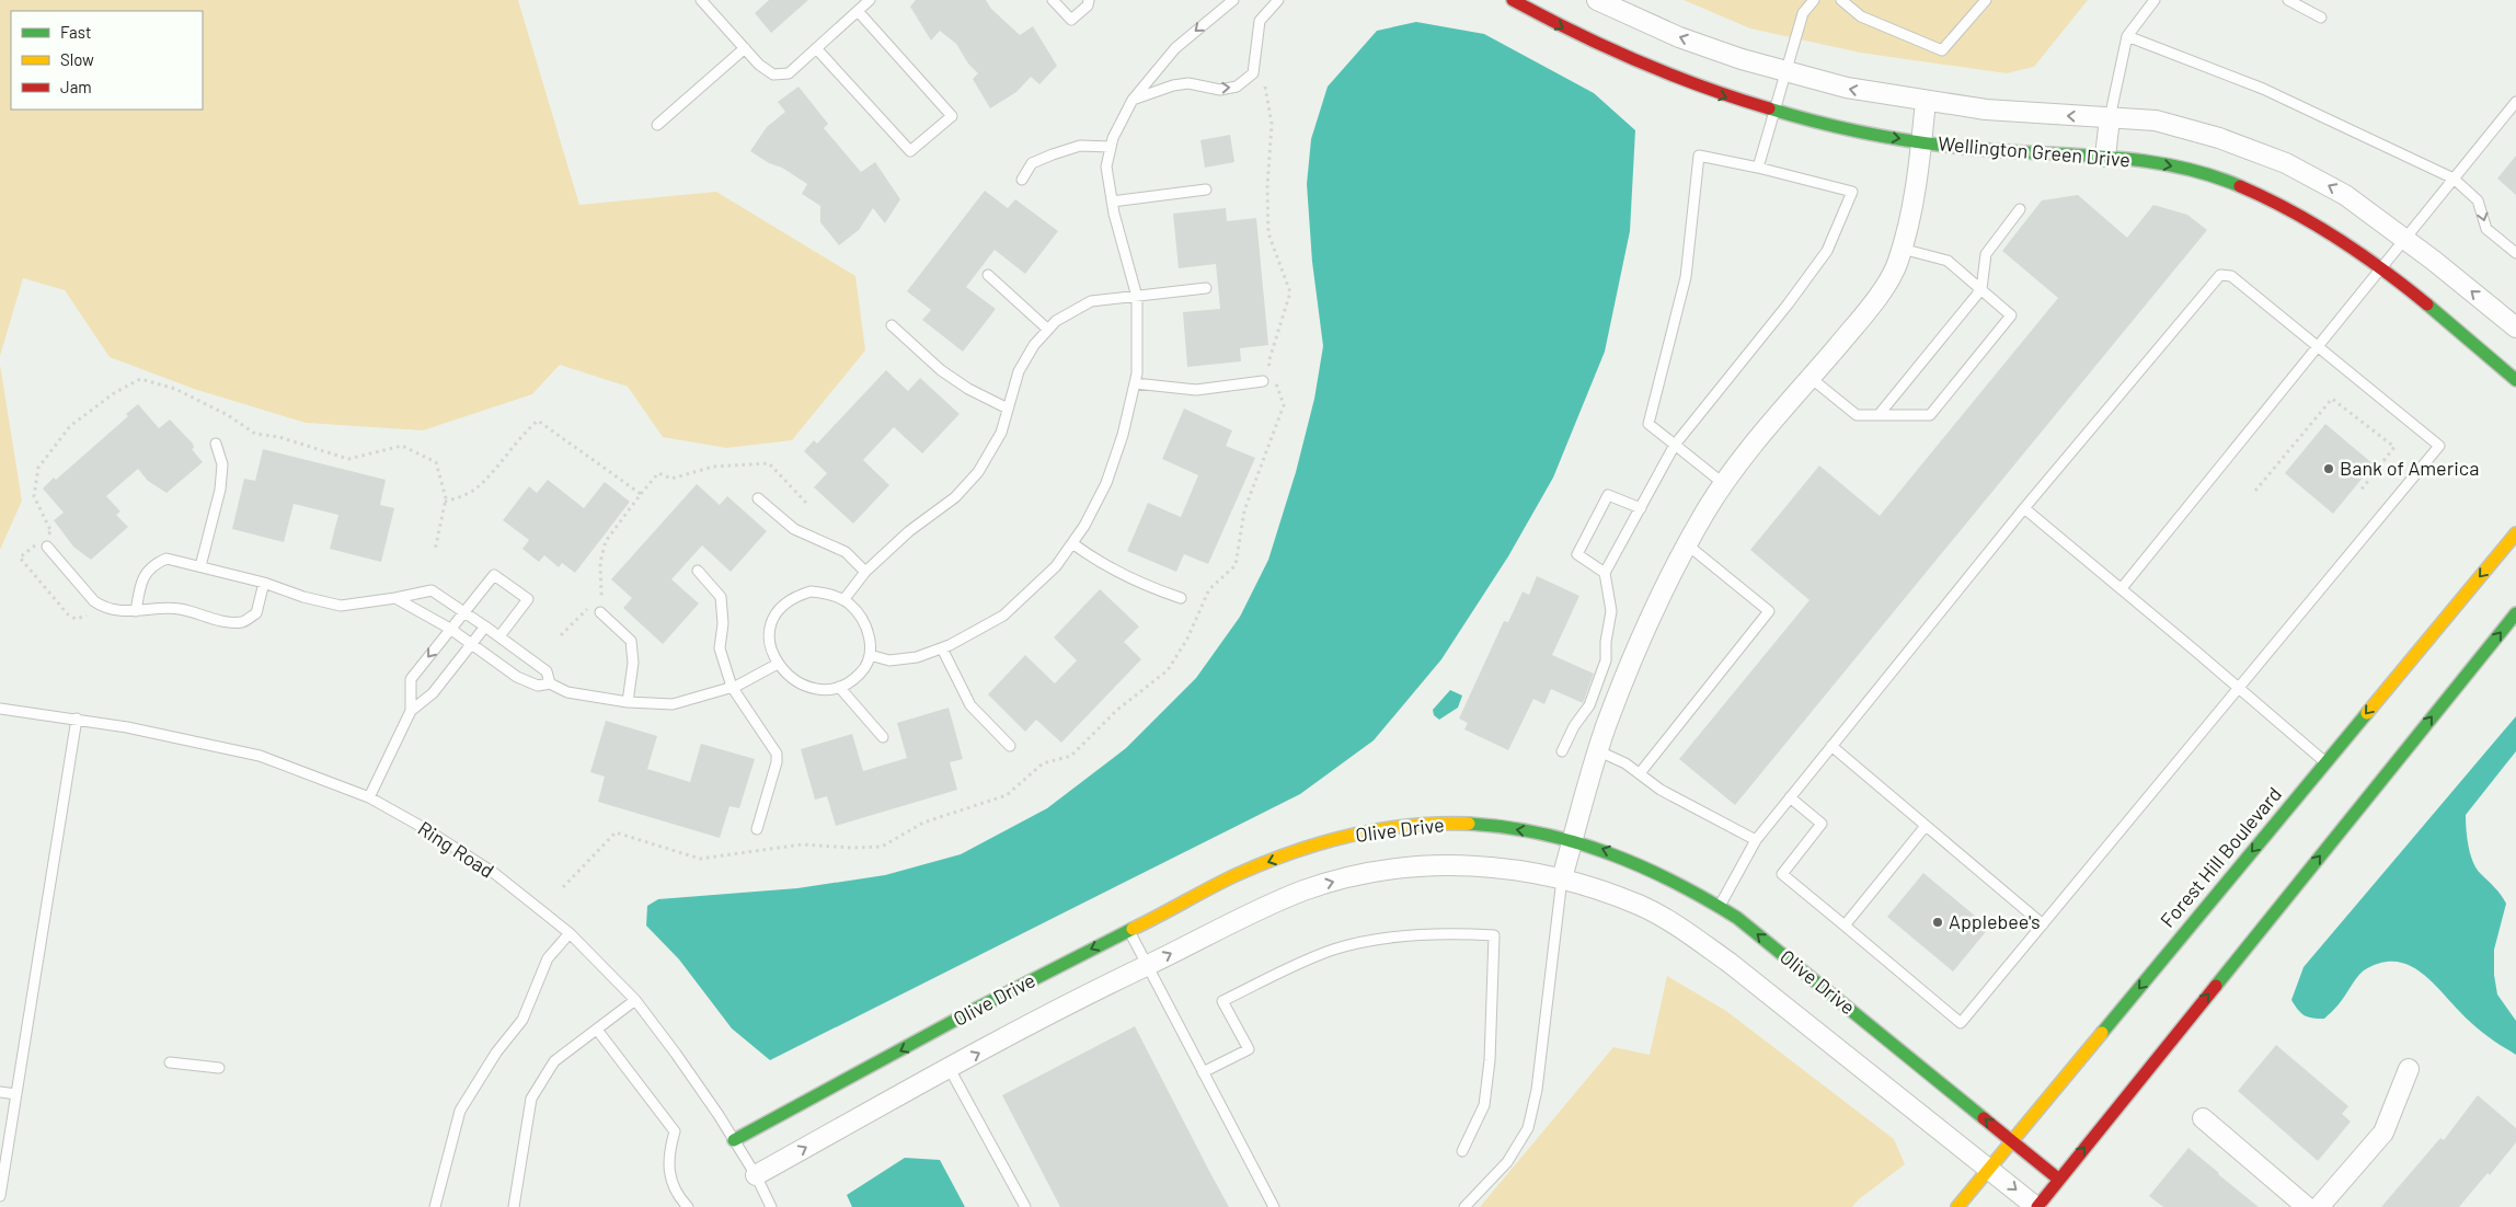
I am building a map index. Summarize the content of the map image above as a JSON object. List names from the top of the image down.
{
  "streets": {
    "street": ["Wellington Green Drive", "Olive Drive", "Forest Hill Boulevard"],
    "lane": ["Ring Road"]
  },
  "crossings": [
    ["Olive Drive", "Ring Road"],
    ["Olive Drive", "Forest Hill Boulevard"]
  ],
  "places": ["Bank of America", "Applebee's"],
  "legend": ["Fast", "Slow", "Jam"]
}
